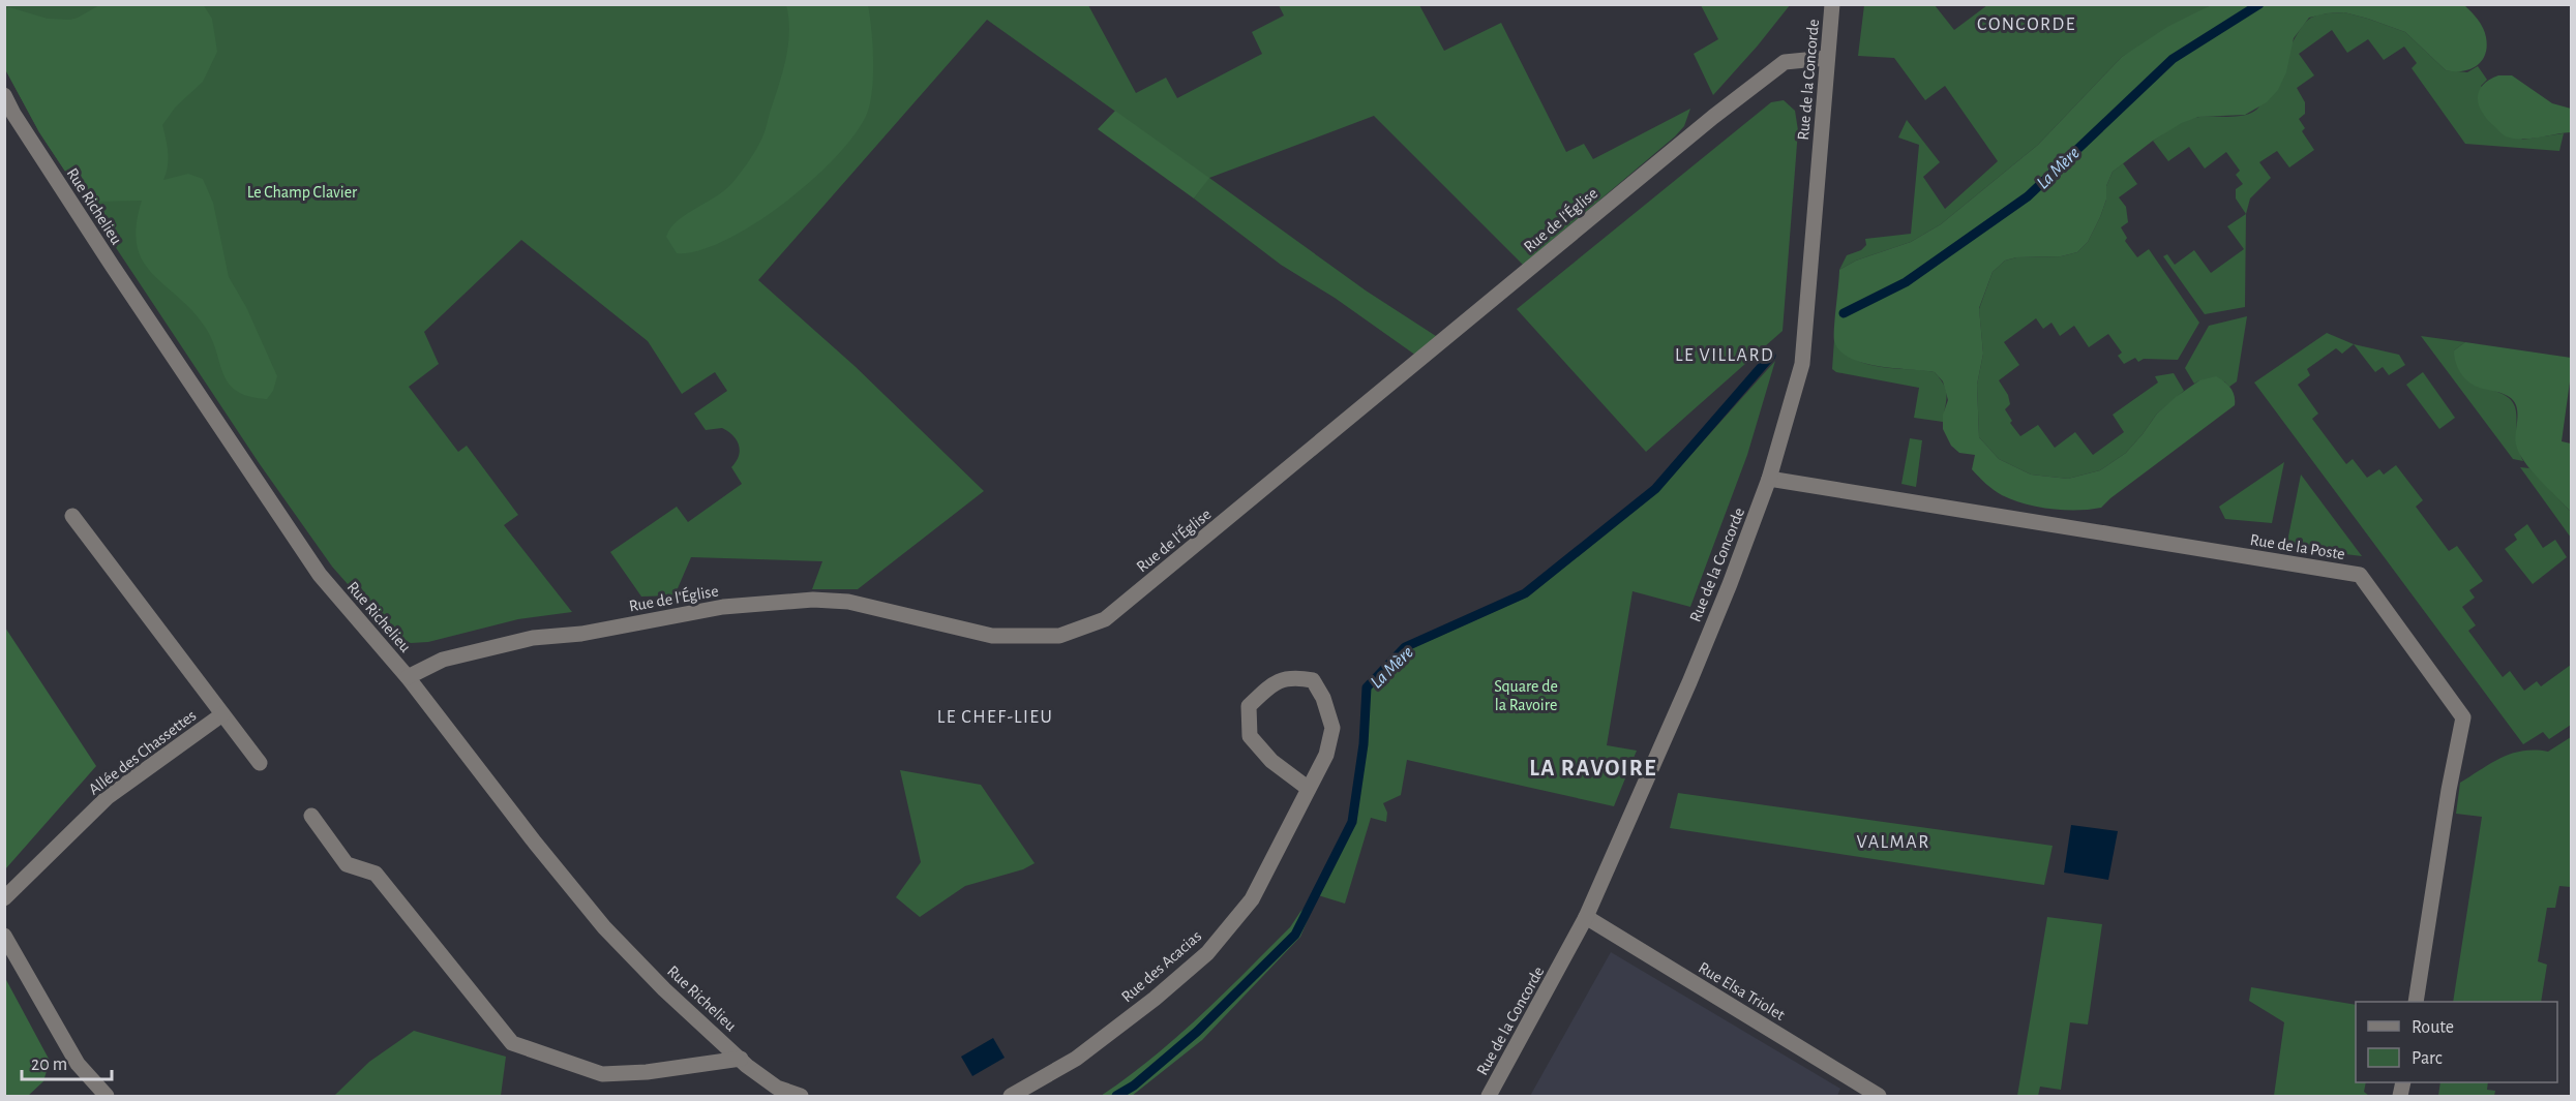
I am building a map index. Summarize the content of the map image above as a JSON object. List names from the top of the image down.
{
  "streets": {
    "street": [
      "Rue de la Concorde",
      "Rue Richelieu",
      "Rue de l'Église",
      "Rue de la Poste",
      "Allée des Chassettes",
      "Rue des Acacias",
      "Rue Elsa Triolet"
    ]
  },
  "crossings": [
    ["Rue de la Concorde", "Rue de l'Église"],
    ["Rue de la Concorde", "Rue de la Poste"],
    ["Rue de la Concorde", "Rue Elsa Triolet"],
    ["Rue Richelieu", "Rue de l'Église"]
  ],
  "districts": [
    "CONCORDE",
    "LE VILLARD",
    "LE CHEF-LIEU",
    "LA RAVOIRE",
    "VALMAR"
  ],
  "water": ["La Mère"],
  "parks": ["Le Champ Clavier", "Square de la Ravoire"],
  "legend": ["Route", "Parc"],
  "scale_bar": "20 m"
}
